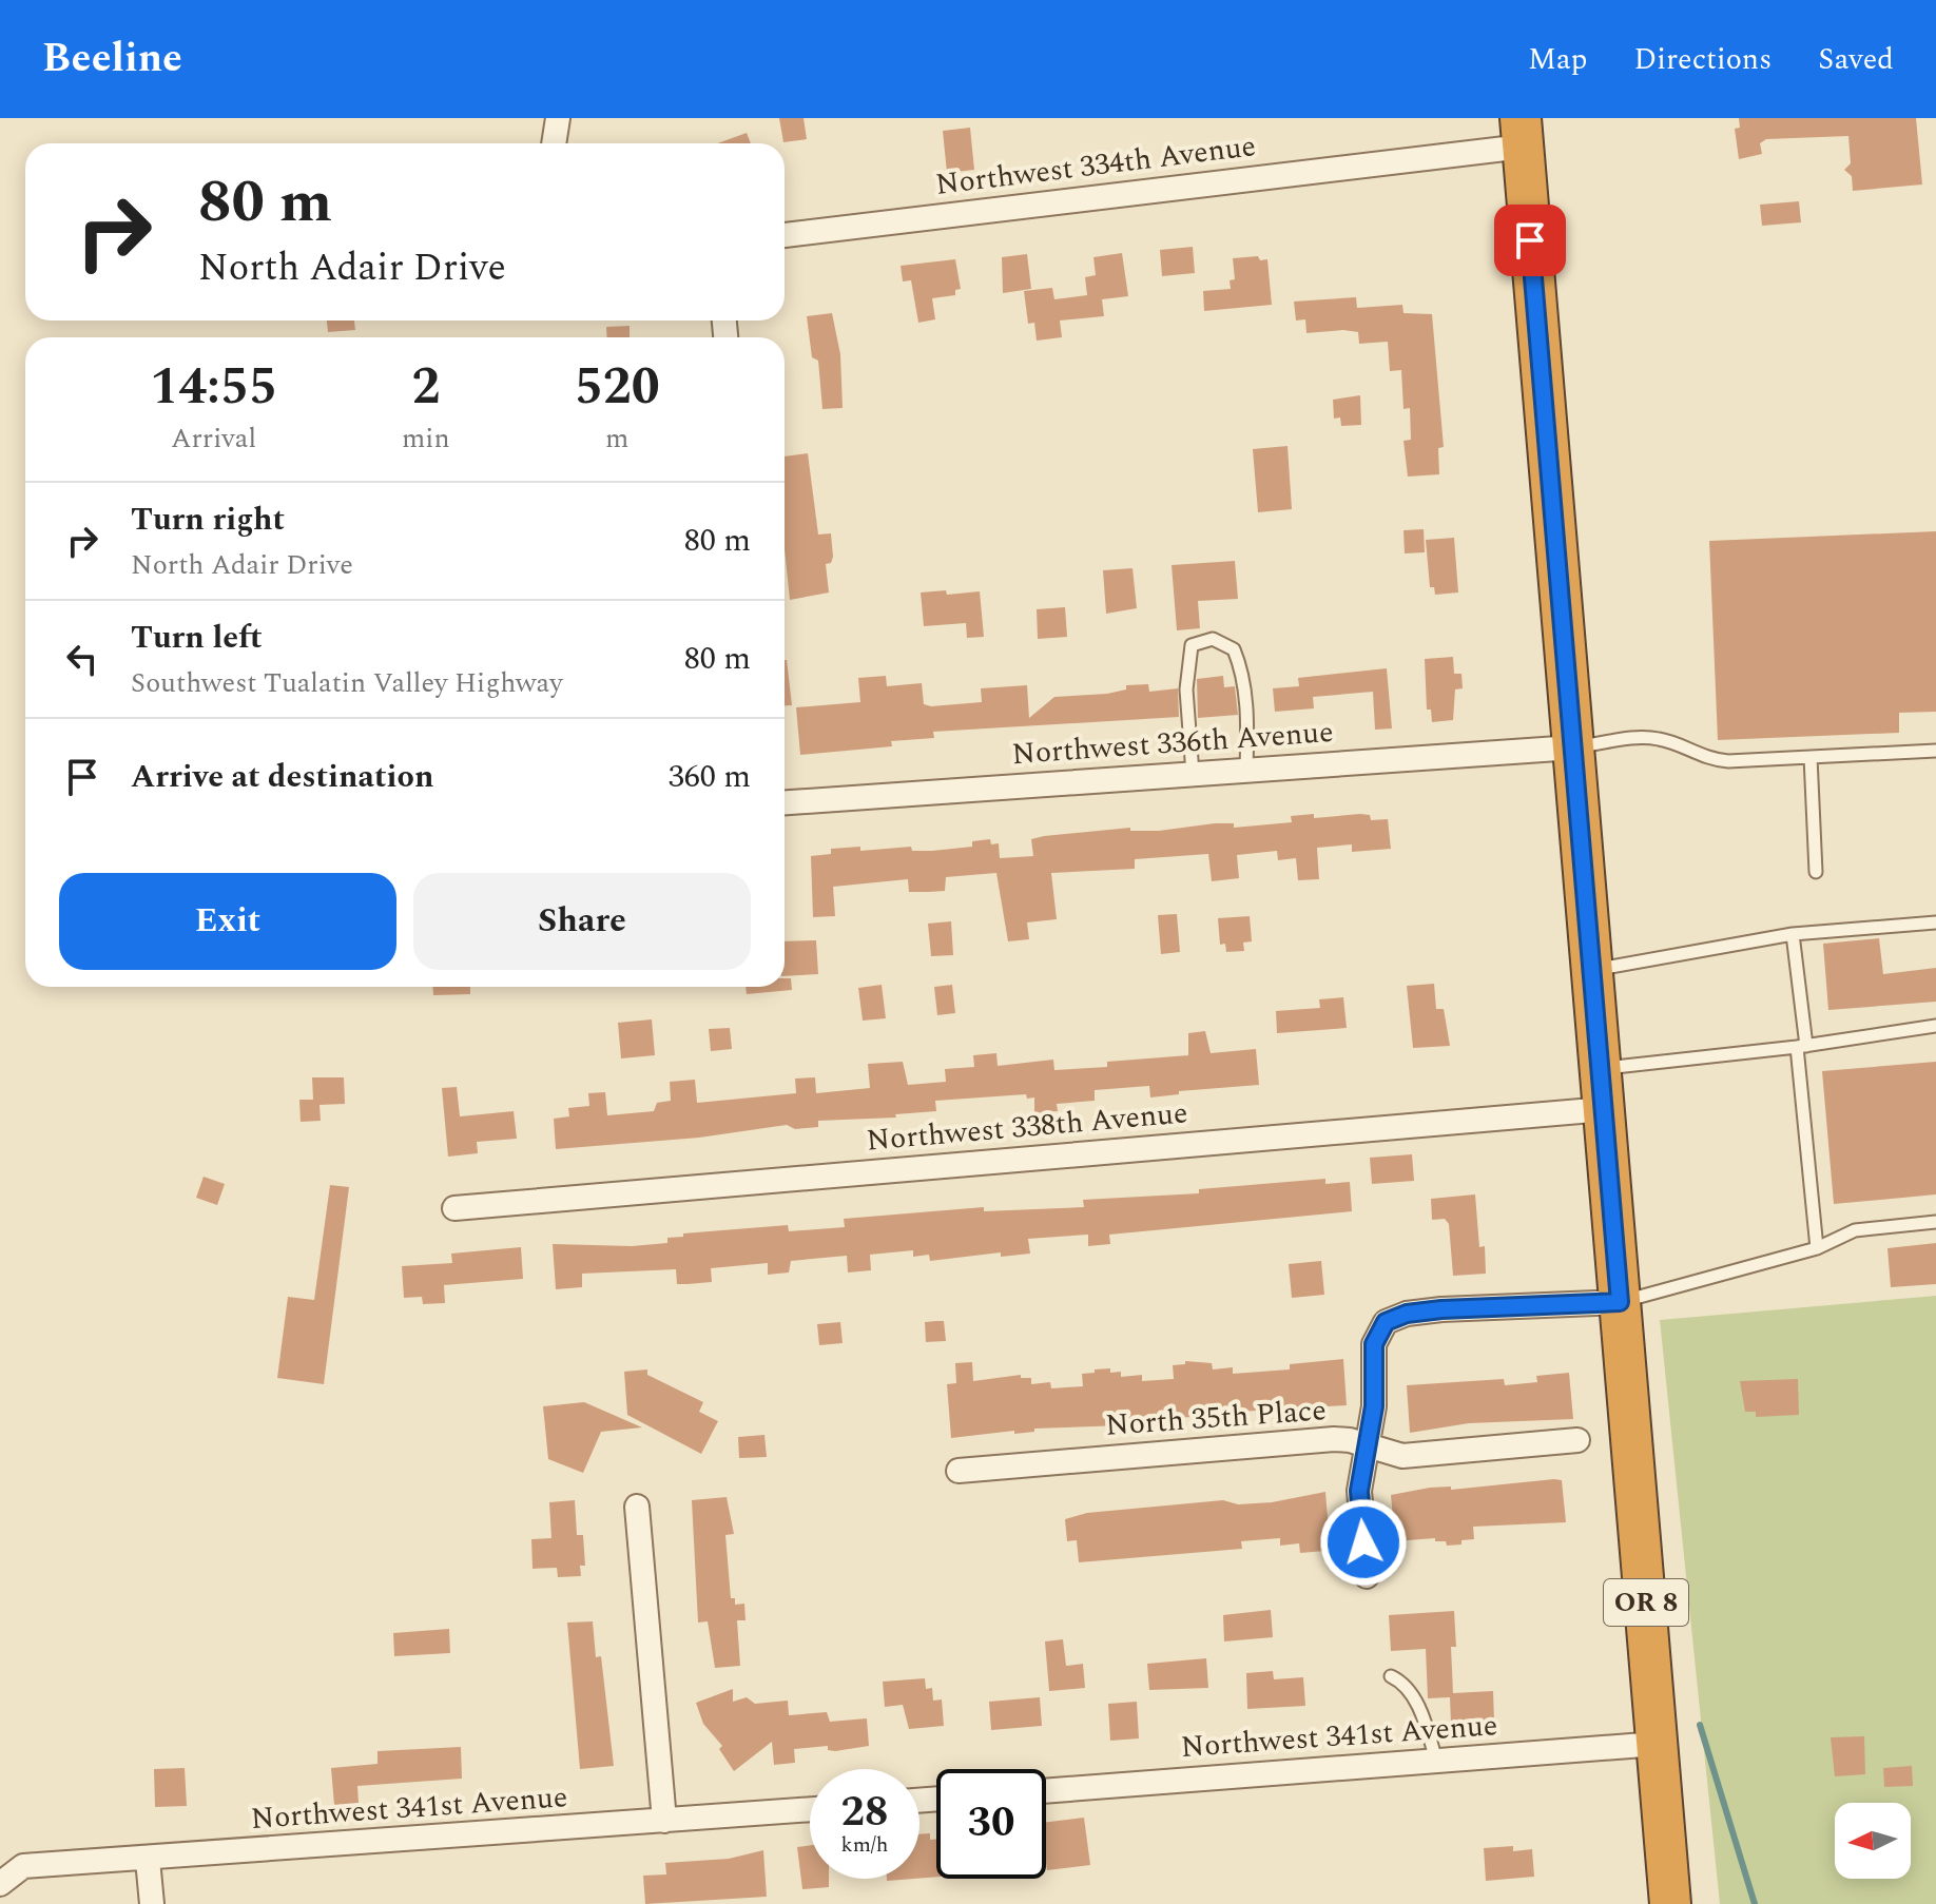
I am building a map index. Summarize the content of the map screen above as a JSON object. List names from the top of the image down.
{
  "streets": {
    "highway": ["OR 8"],
    "street": [
      "Northwest 334th Avenue",
      "Northwest 336th Avenue",
      "Northwest 338th Avenue",
      "North 35th Place",
      "Northwest 341st Avenue"
    ]
  },
  "crossings": [
    ["Northwest 334th Avenue", "OR 8"],
    ["Northwest 336th Avenue", "OR 8"],
    ["Northwest 338th Avenue", "OR 8"],
    ["OR 8", "Northwest 341st Avenue"]
  ],
  "north": "left",
  "page": {
    "header": "Beeline",
    "nav": ["Map", "Directions", "Saved"],
    "turn": ["80 m", "North Adair Drive"],
    "eta": [
      "14:55",
      "Arrival",
      "2",
      "min",
      "520",
      "m"
    ],
    "list": [
      {
        "name": "Turn right",
        "note": "North Adair Drive",
        "value": "80 m"
      },
      {
        "name": "Turn left",
        "note": "Southwest Tualatin Valley Highway",
        "value": "80 m"
      },
      {
        "name": "Arrive at destination",
        "value": "360 m"
      }
    ],
    "buttons": ["Exit", "Share"],
    "speed": "28 km/h",
    "limit": "30"
  }
}
